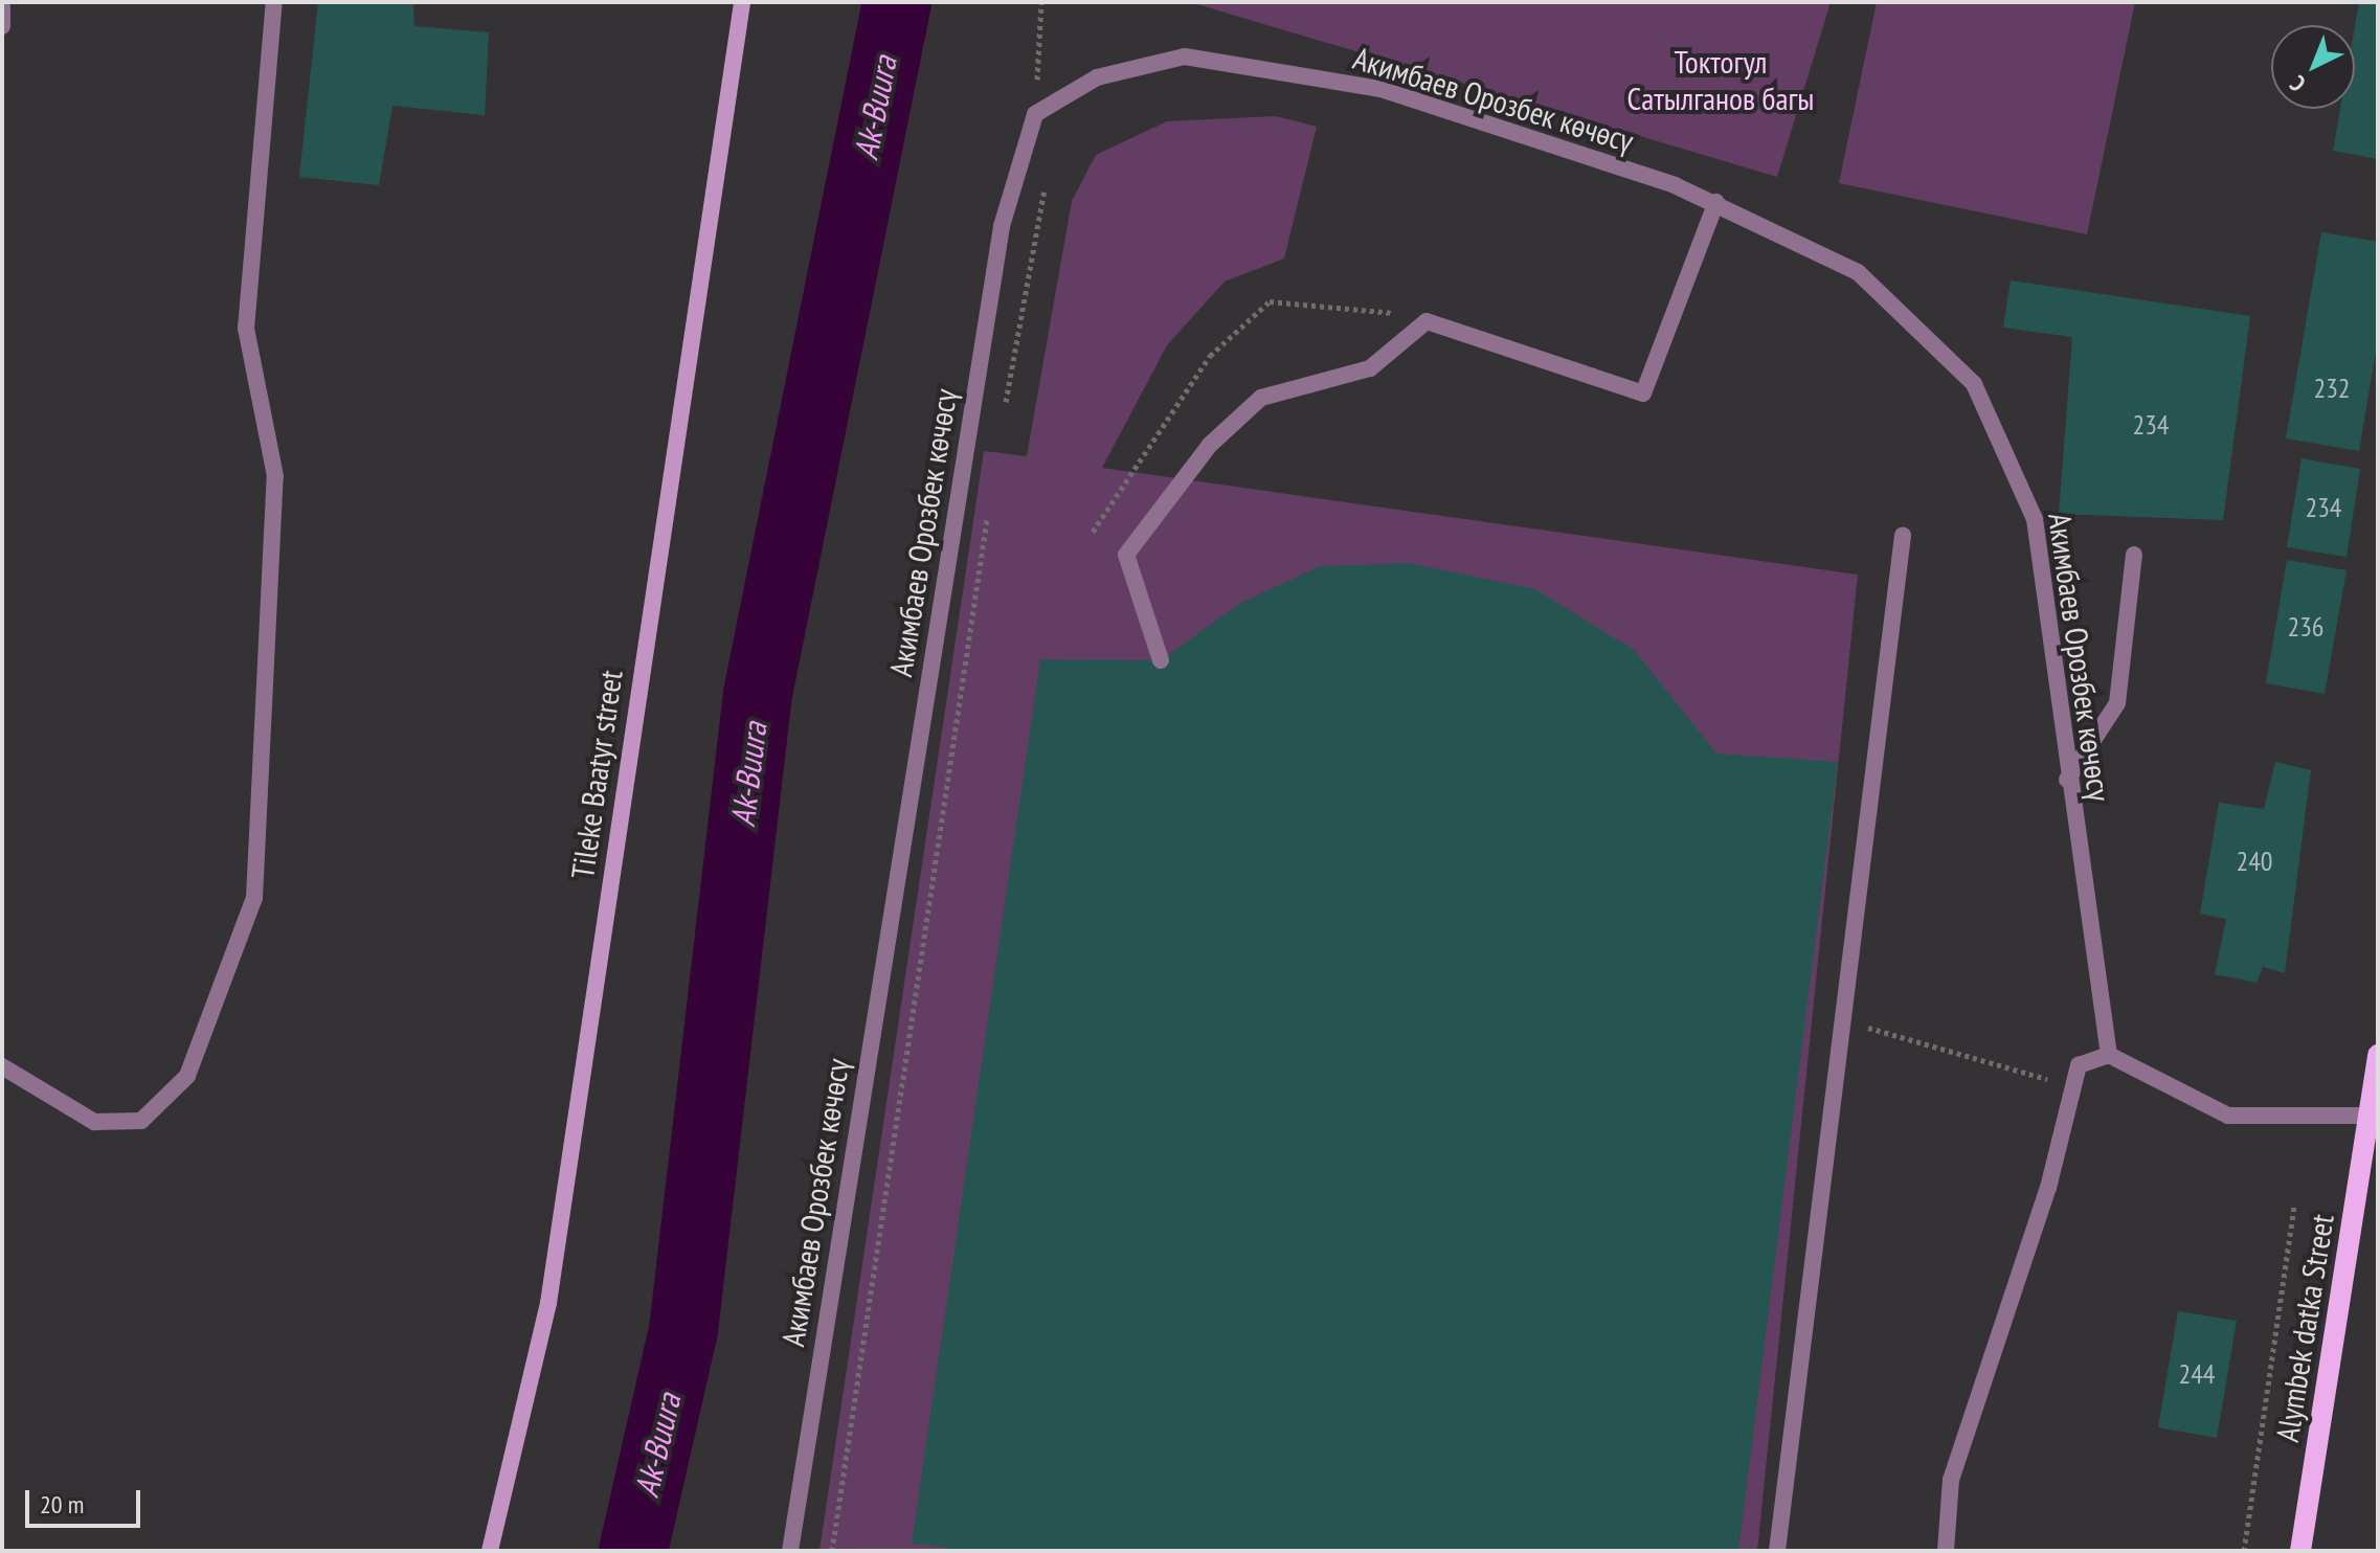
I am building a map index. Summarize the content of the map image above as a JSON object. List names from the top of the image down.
{
  "streets": {
    "main road": ["Alymbek datka Street"],
    "street": ["Акимбаев Орозбек көчөсү", "Tileke Baatyr street"]
  },
  "water": ["Ak-Buura"],
  "parks": ["Токтогул Сатылганов багы"],
  "house_numbers": [
    "232",
    "234",
    "234",
    "236",
    "240",
    "244"
  ],
  "scale_bar": "20 m",
  "north": "bottom left"
}
